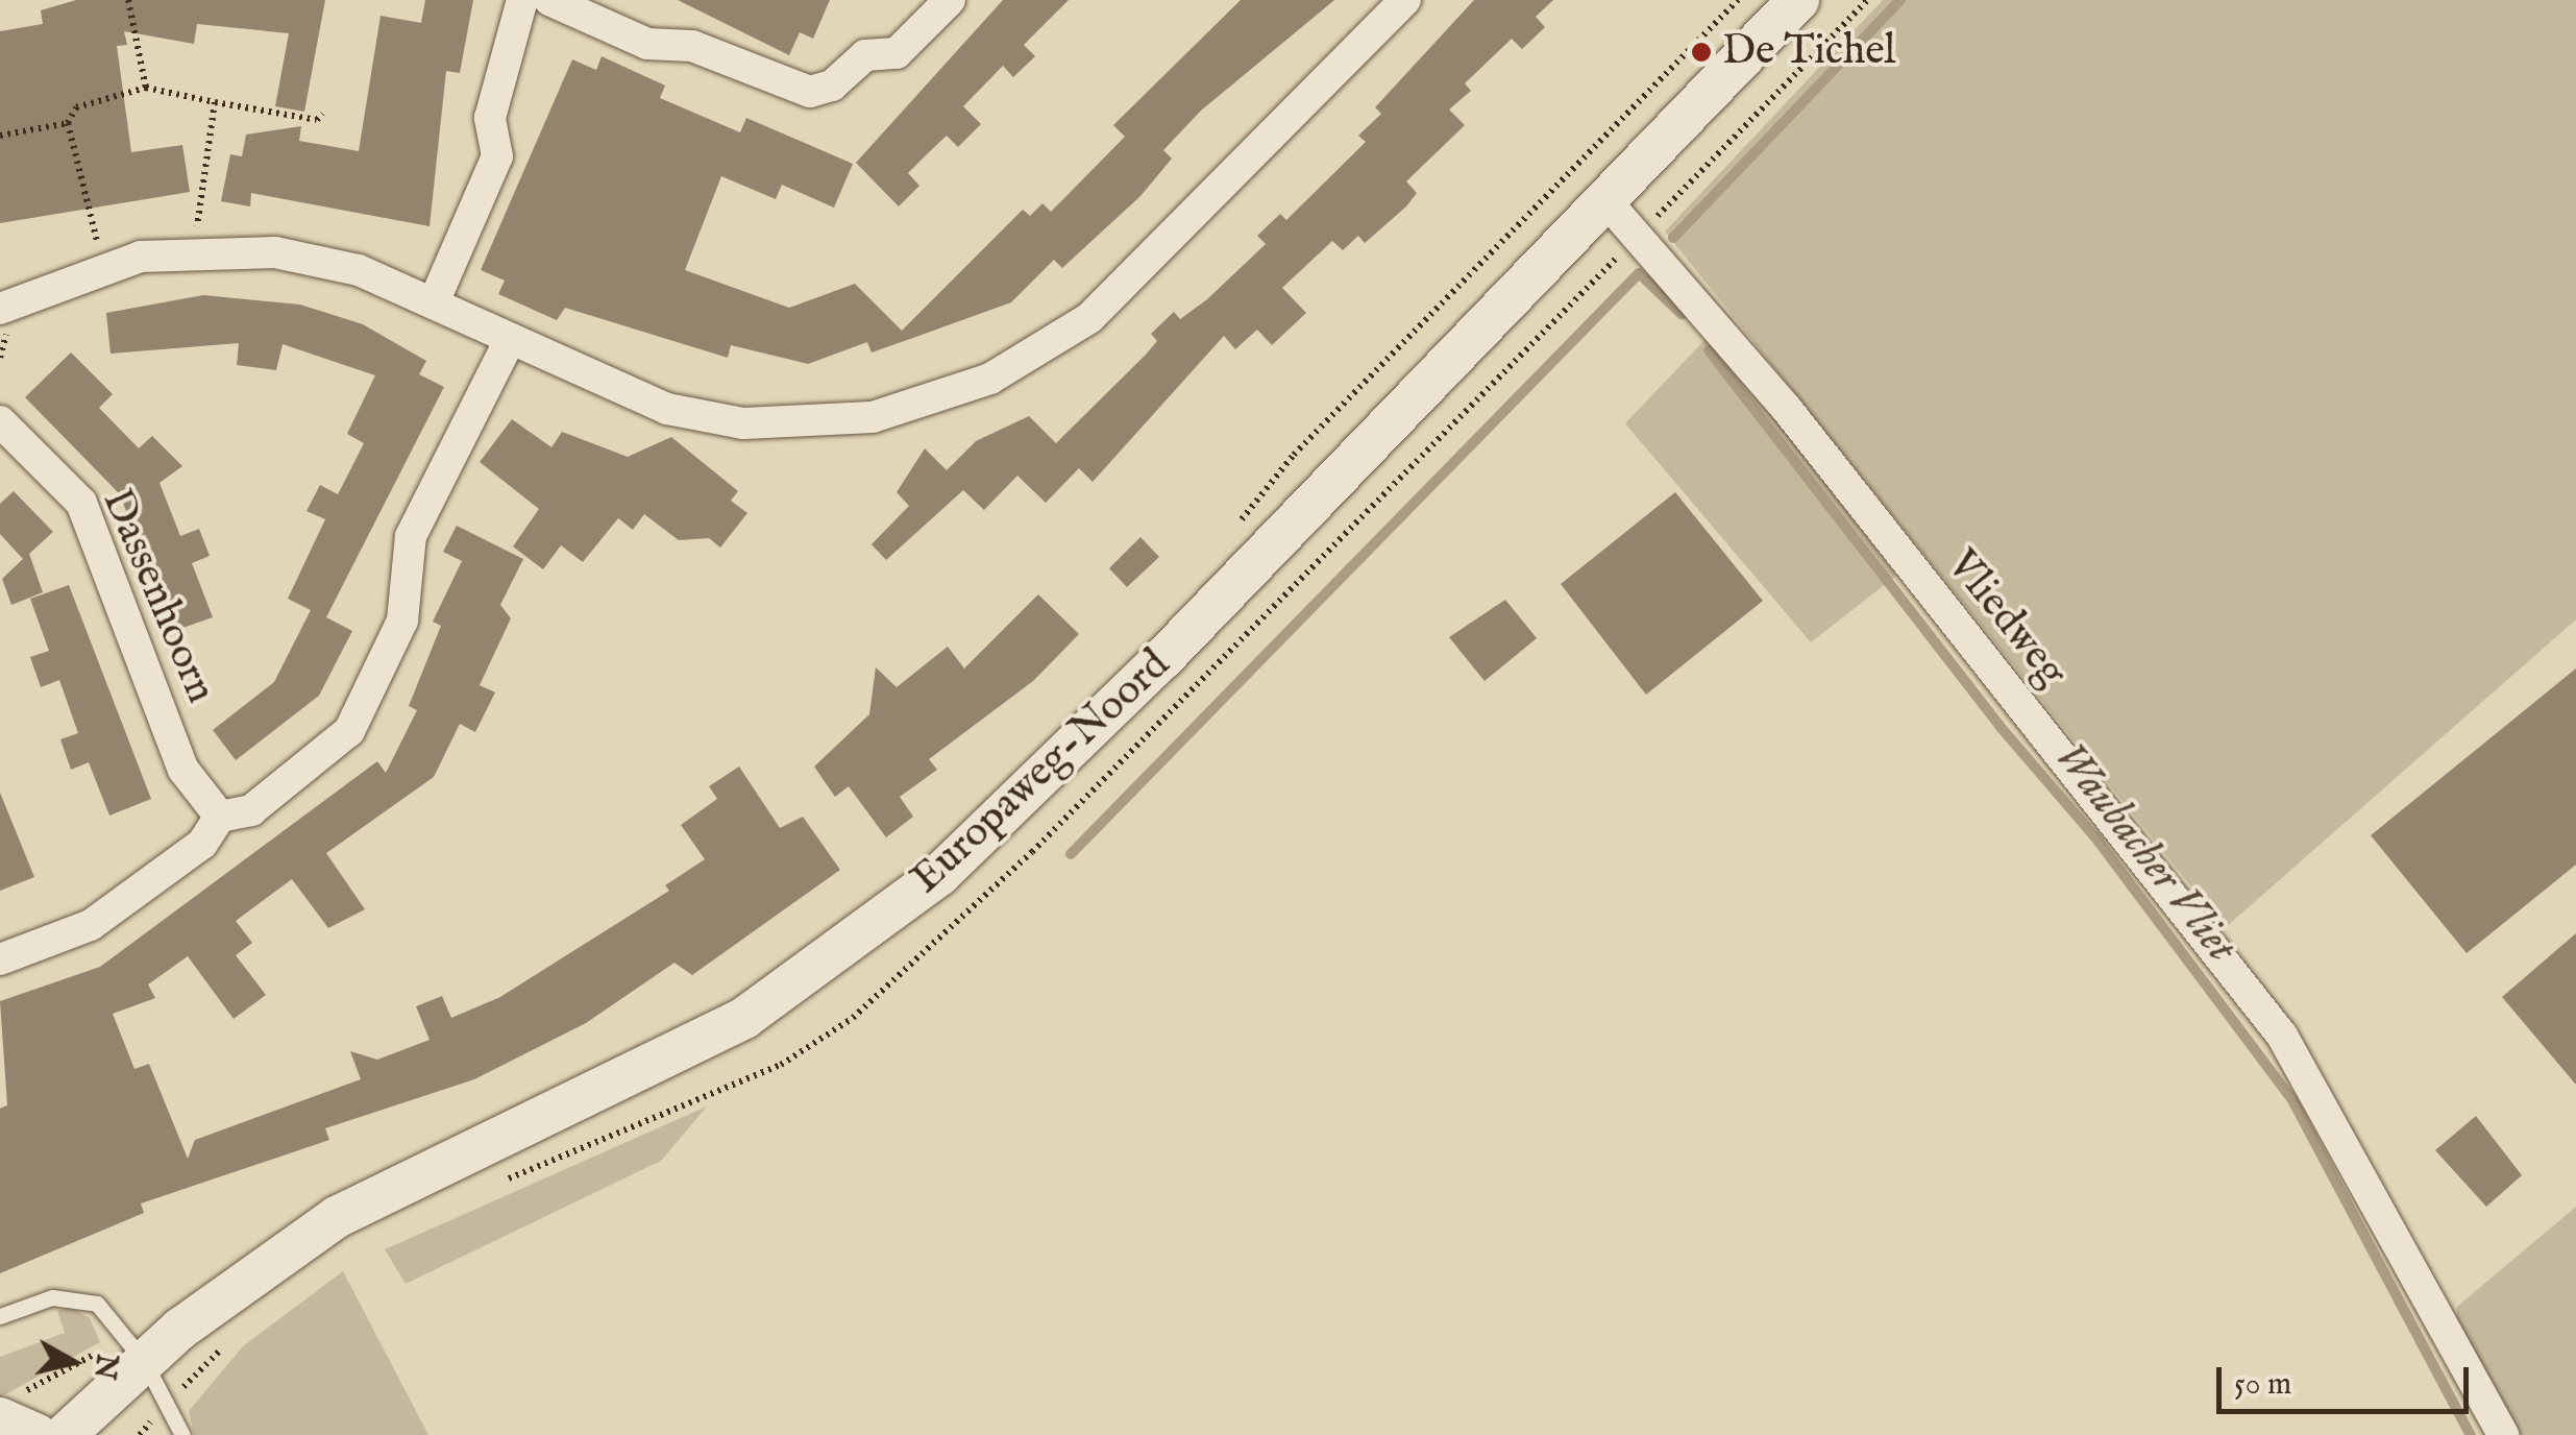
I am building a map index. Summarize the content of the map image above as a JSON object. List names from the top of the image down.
{
  "streets": {
    "street": ["Dassenhoorn", "Vliedweg", "Europaweg-Noord"]
  },
  "crossings": [
    ["Vliedweg", "Europaweg-Noord"]
  ],
  "water": ["Waubacher Vliet"],
  "places": ["De Tichel"],
  "scale_bar": "50 m",
  "north": "right"
}
